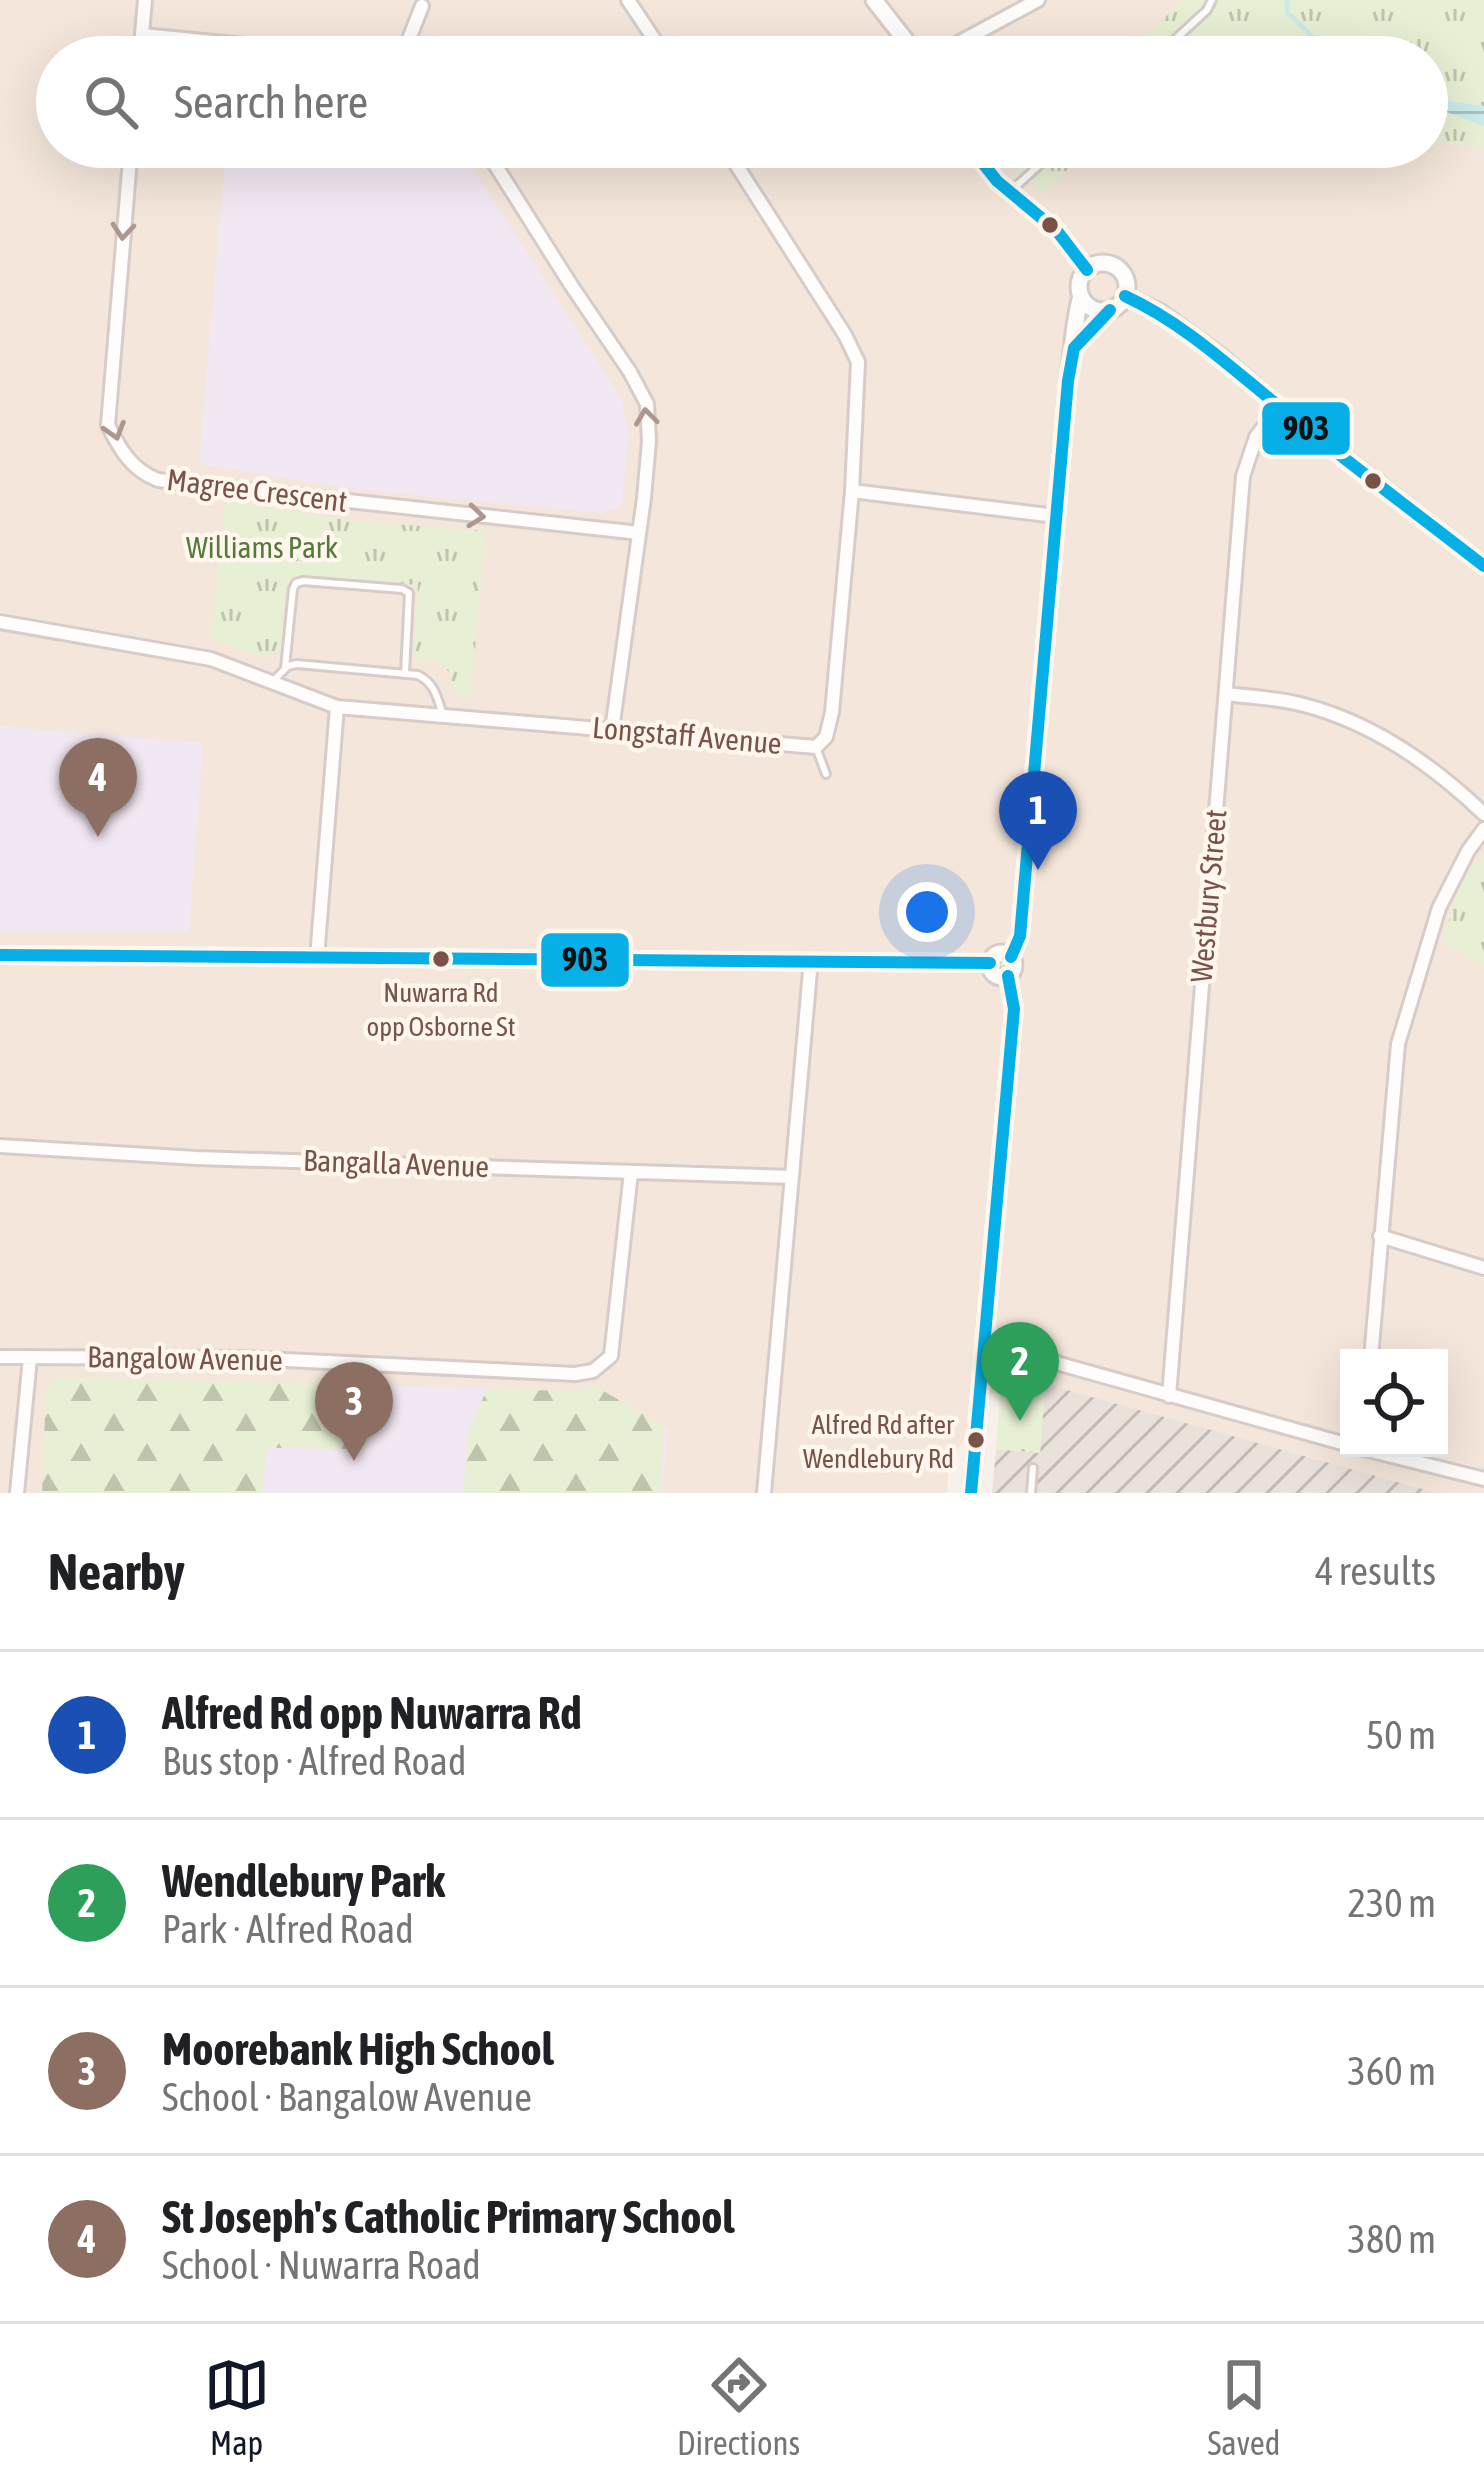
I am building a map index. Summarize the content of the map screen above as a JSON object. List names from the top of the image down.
{
  "streets": {
    "street": [
      "Magree Crescent",
      "Longstaff Avenue",
      "Westbury Street",
      "Bangalla Avenue",
      "Bangalow Avenue"
    ]
  },
  "crossings": [
    ["Bangalla Avenue", "Bangalow Avenue"]
  ],
  "parks": ["Williams Park"],
  "places": ["Nuwarra Rd opp Osborne St", "Alfred Rd after Wendlebury Rd"],
  "lines": ["transit line 903"],
  "page": {
    "search": "Search here",
    "pins": [
      "4",
      "1",
      "2",
      "3"
    ],
    "heading": ["Nearby", "4 results"],
    "list": [
      {
        "mark": "1",
        "name": "Alfred Rd opp Nuwarra Rd",
        "note": "Bus stop · Alfred Road",
        "value": "50 m"
      },
      {
        "mark": "2",
        "name": "Wendlebury Park",
        "note": "Park · Alfred Road",
        "value": "230 m"
      },
      {
        "mark": "3",
        "name": "Moorebank High School",
        "note": "School · Bangalow Avenue",
        "value": "360 m"
      },
      {
        "mark": "4",
        "name": "St Joseph's Catholic Primary School",
        "note": "School · Nuwarra Road",
        "value": "380 m"
      }
    ],
    "nav": ["Map", "Directions", "Saved"]
  }
}
